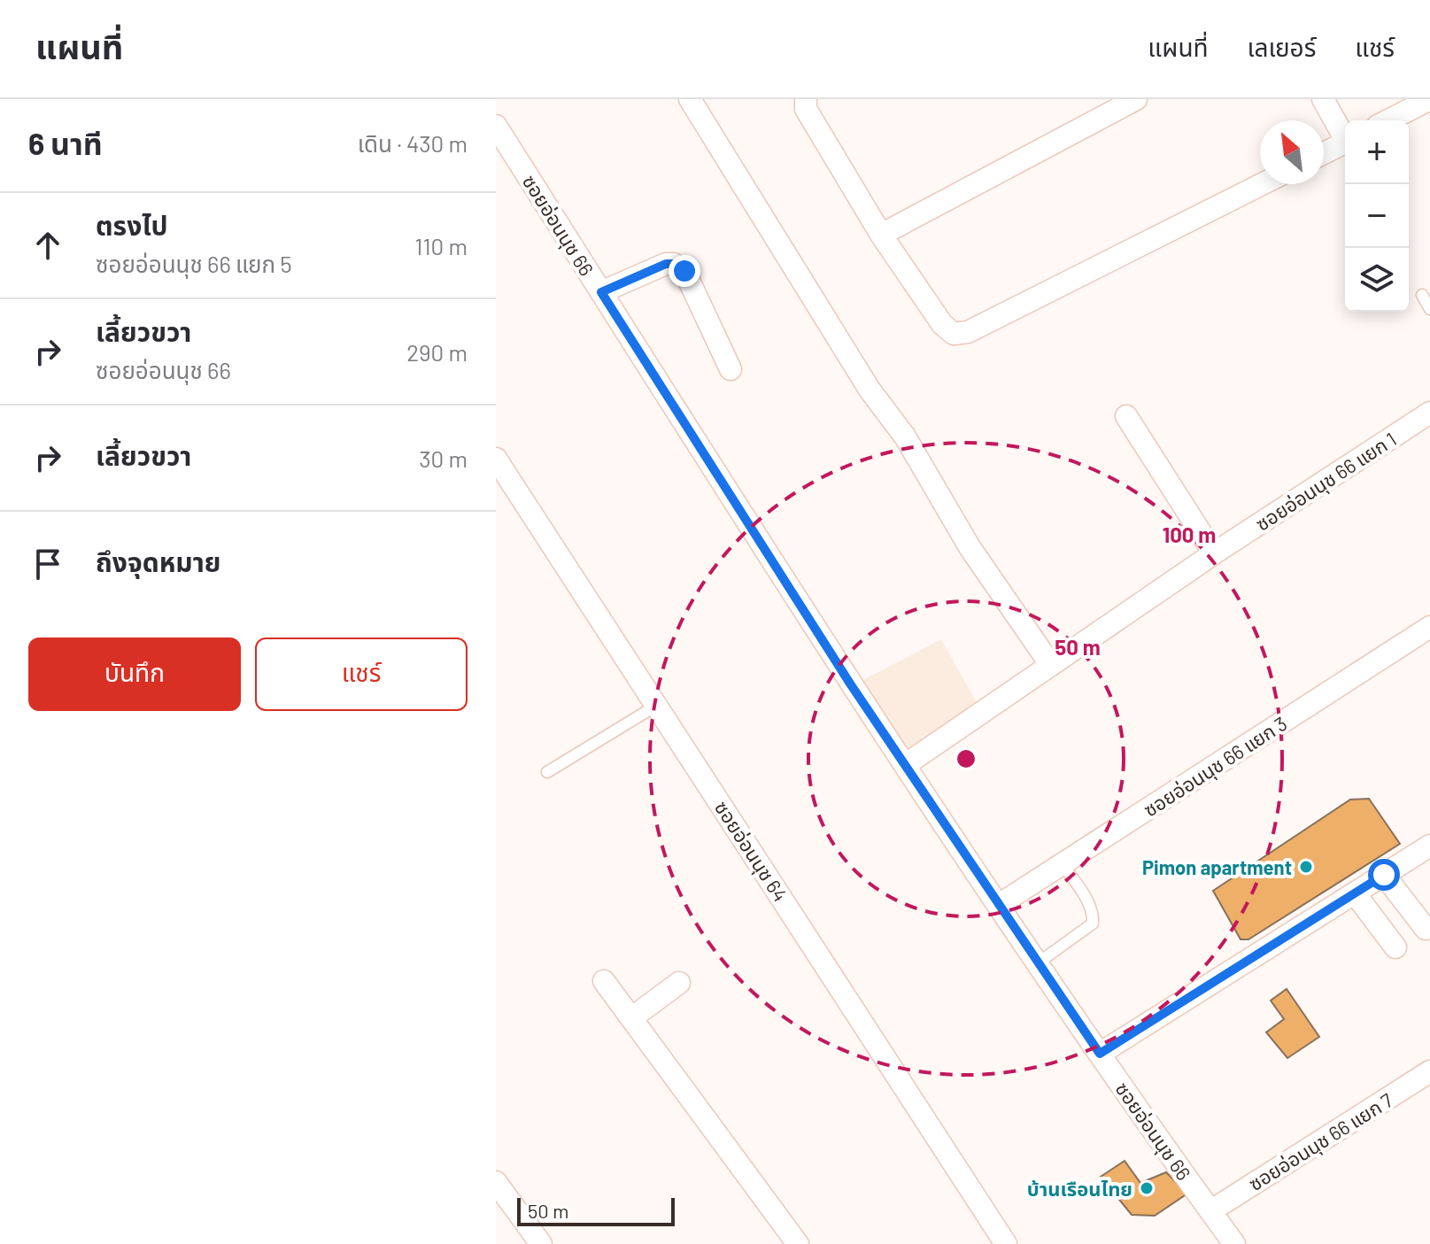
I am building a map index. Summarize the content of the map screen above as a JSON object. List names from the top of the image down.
{
  "streets": {
    "street": [
      "ซอยอ่อนนุช 66",
      "ซอยอ่อนนุช 66 แยก 1",
      "ซอยอ่อนนุช 66 แยก 3",
      "ซอยอ่อนนุช 64",
      "ซอยอ่อนนุช 66 แยก 7"
    ]
  },
  "crossings": [
    ["ซอยอ่อนนุช 66", "ซอยอ่อนนุช 66 แยก 1"],
    ["ซอยอ่อนนุช 66", "ซอยอ่อนนุช 66 แยก 3"],
    ["ซอยอ่อนนุช 66", "ซอยอ่อนนุช 66 แยก 7"]
  ],
  "places": ["Pimon apartment", "บ้านเรือนไทย"],
  "scale_bar": "50 m",
  "north": "top left",
  "page": {
    "header": "แผนที่",
    "nav": ["แผนที่", "เลเยอร์", "แชร์"],
    "heading": ["6 นาที", "เดิน · 430 m"],
    "map_buttons": ["+", "−"],
    "list": [
      ["ตรงไป", "ซอยอ่อนนุช 66 แยก 5", "110 m"],
      ["เลี้ยวขวา", "ซอยอ่อนนุช 66", "290 m"],
      ["เลี้ยวขวา", "30 m"],
      "ถึงจุดหมาย"
    ],
    "buttons": ["บันทึก", "แชร์"],
    "scale": "50 m"
  },
  "rings": ["100 m", "50 m"]
}
